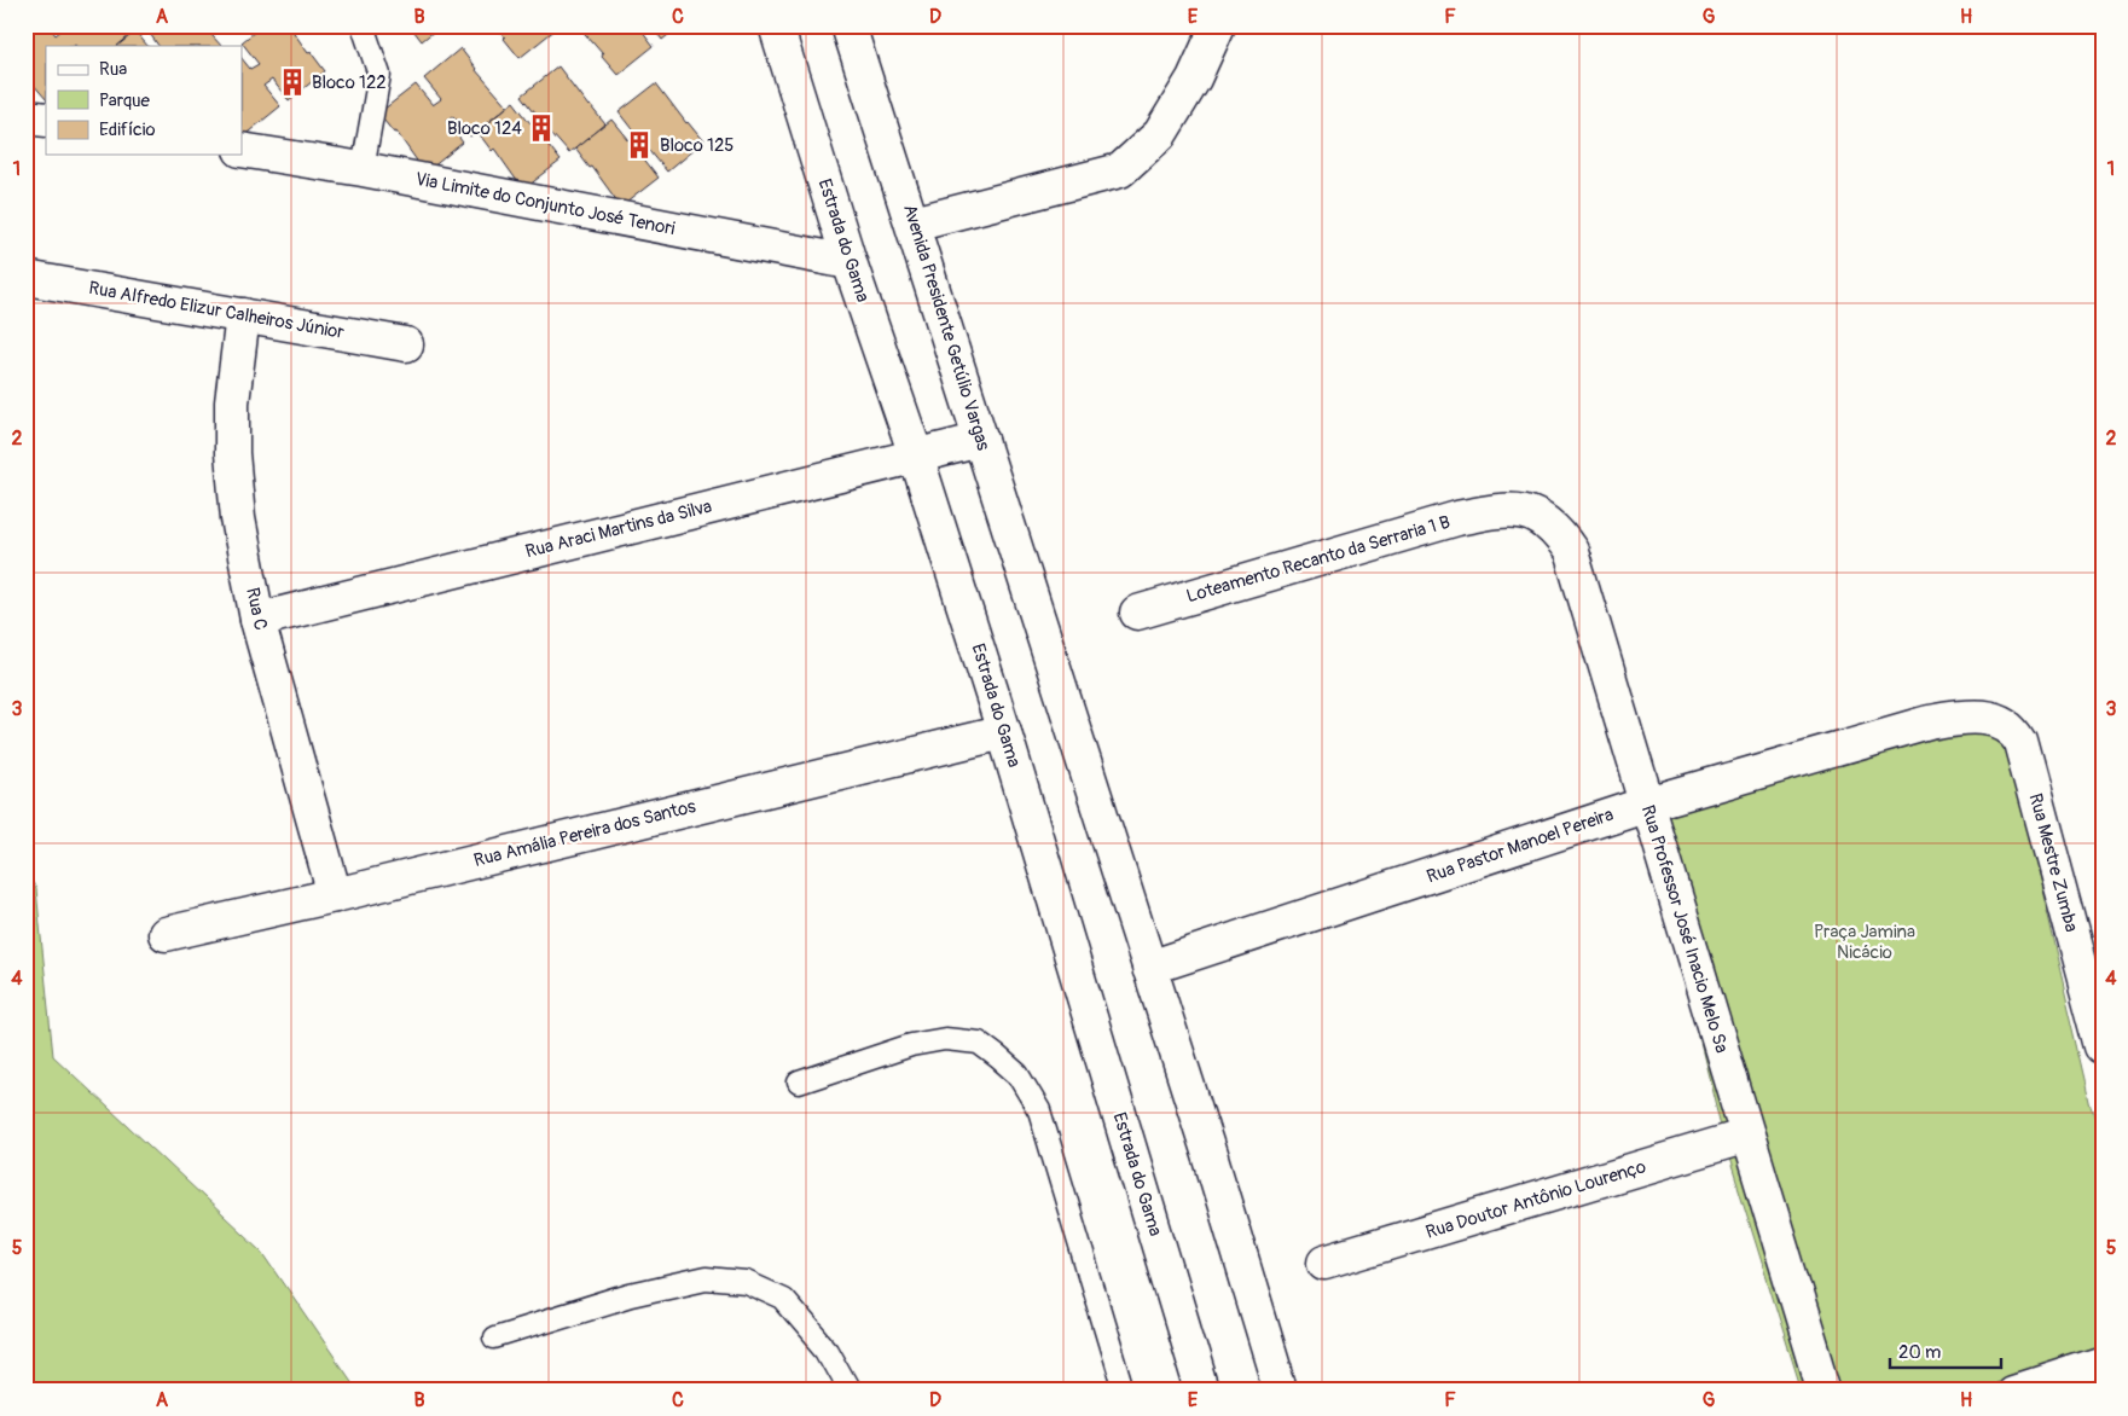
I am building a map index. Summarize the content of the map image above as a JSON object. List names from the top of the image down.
{
  "streets": {
    "street": [
      "Via Limite do Conjunto José Tenori",
      "Estrada do Gama",
      "Rua Alfredo Elizur Calheiros Júnior",
      "Avenida Presidente Getúlio Vargas",
      "Rua Araci Martins da Silva",
      "Loteamento Recanto da Serraria 1 B",
      "Rua C",
      "Rua Amália Pereira dos Santos",
      "Rua Pastor Manoel Pereira",
      "Rua Mestre Zumba",
      "Rua Professor José Inacio Melo Sa",
      "Rua Doutor Antônio Lourenço"
    ]
  },
  "crossings": [
    ["Via Limite do Conjunto José Tenori", "Estrada do Gama"],
    ["Estrada do Gama", "Rua Araci Martins da Silva"],
    ["Estrada do Gama", "Rua Amália Pereira dos Santos"],
    ["Rua Alfredo Elizur Calheiros Júnior", "Rua C"],
    ["Avenida Presidente Getúlio Vargas", "Rua Araci Martins da Silva"],
    ["Avenida Presidente Getúlio Vargas", "Rua Pastor Manoel Pereira"],
    ["Rua Araci Martins da Silva", "Rua C"],
    ["Loteamento Recanto da Serraria 1 B", "Rua Professor José Inacio Melo Sa"],
    ["Rua C", "Rua Amália Pereira dos Santos"],
    ["Rua Pastor Manoel Pereira", "Rua Mestre Zumba"],
    ["Rua Pastor Manoel Pereira", "Rua Professor José Inacio Melo Sa"],
    ["Rua Professor José Inacio Melo Sa", "Rua Doutor Antônio Lourenço"]
  ],
  "parks": ["Praça Jamina Nicácio"],
  "places": {
    "building": ["Bloco 122", "Bloco 124", "Bloco 125"]
  },
  "legend": ["Rua", "Parque", "Edifício"],
  "scale_bar": "20 m",
  "grid": {
    "columns": [
      "A",
      "B",
      "C",
      "D",
      "E",
      "F",
      "G",
      "H"
    ],
    "rows": [
      "1",
      "2",
      "3",
      "4",
      "5"
    ]
  }
}
